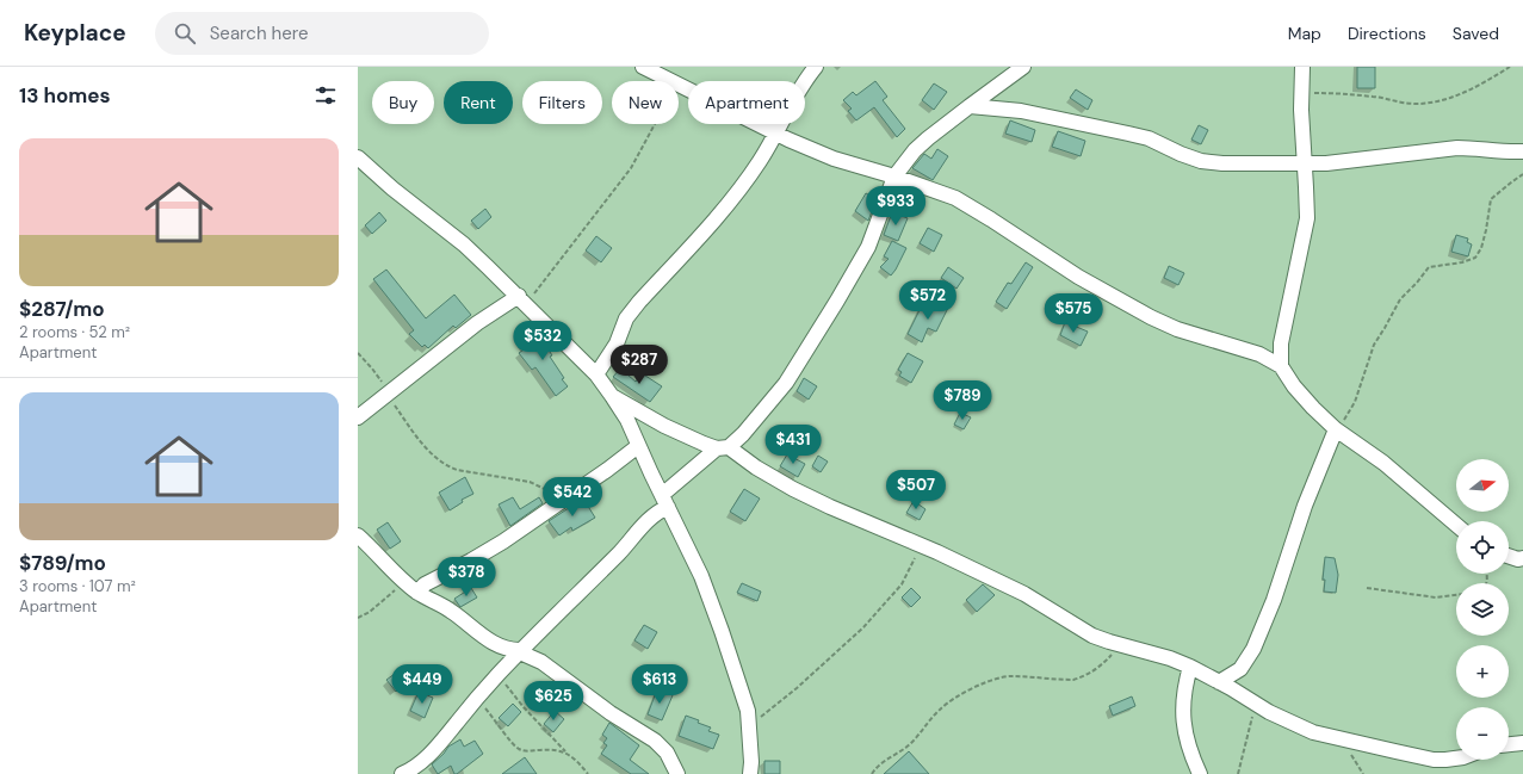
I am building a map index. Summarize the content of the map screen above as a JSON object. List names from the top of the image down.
{
  "north": "right",
  "page": {
    "header": "Keyplace",
    "search": "Search here",
    "nav": ["Map", "Directions", "Saved"],
    "heading": "13 homes",
    "chip": [
      "Buy",
      "Rent",
      "Filters",
      "New",
      "Apartment"
    ],
    "list": [
      {
        "name": "$287/mo",
        "note": "2 rooms · 52 m² · Apartment"
      },
      {
        "name": "$789/mo",
        "note": "3 rooms · 107 m² · Apartment"
      }
    ],
    "price": [
      "$933",
      "$572",
      "$575",
      "$532",
      "$287",
      "$789",
      "$431",
      "$507",
      "$542",
      "$378",
      "$449",
      "$613",
      "$625"
    ],
    "map_buttons": ["+", "−"]
  }
}
